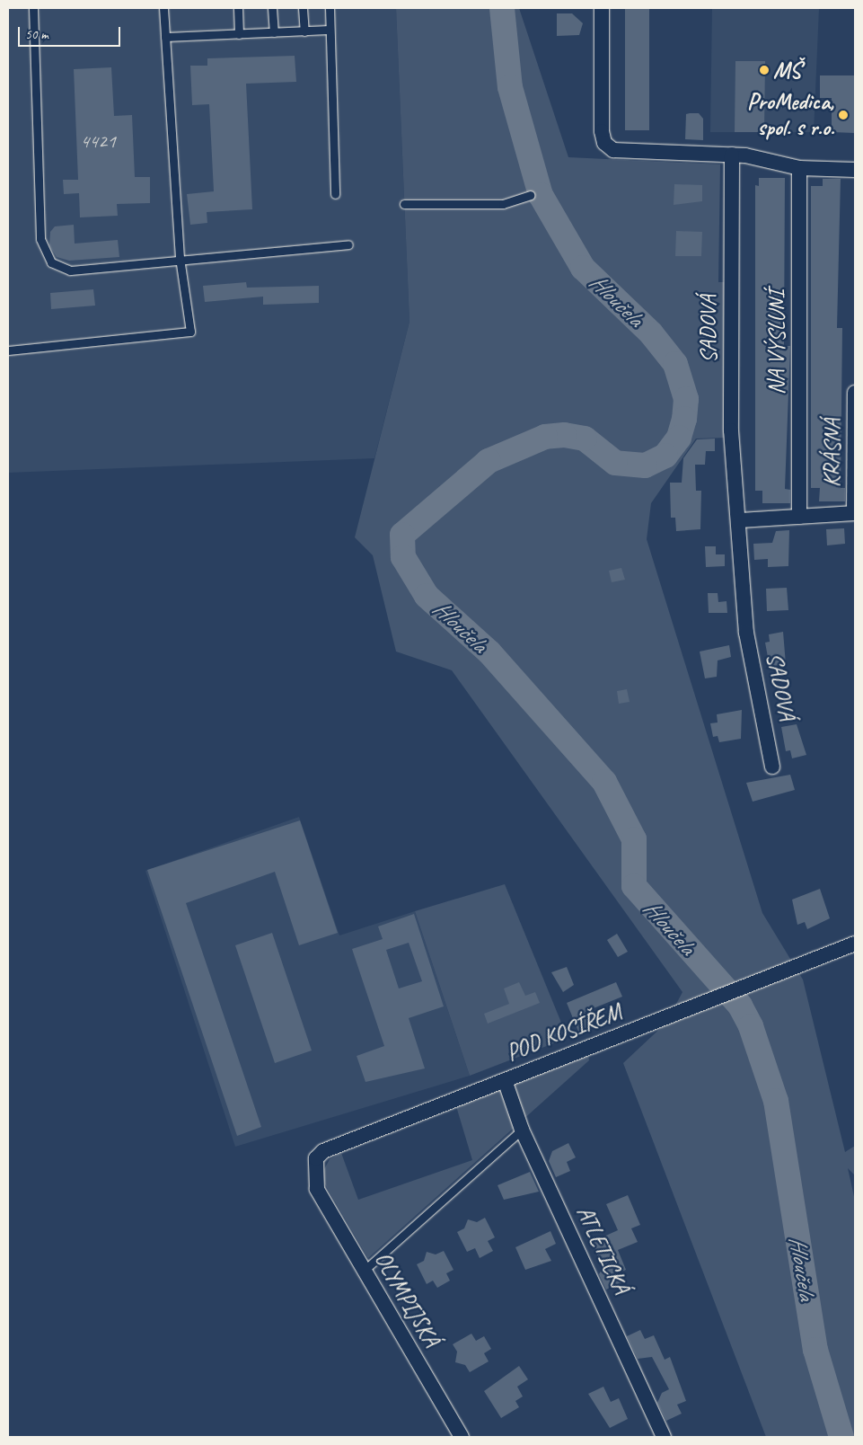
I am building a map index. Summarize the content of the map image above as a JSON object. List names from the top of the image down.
{
  "streets": {
    "street": [
      "SADOVÁ",
      "NA VÝSLUNÍ",
      "KRÁSNÁ",
      "POD KOSÍŘEM",
      "ATLETICKÁ",
      "OLYMPIJSKÁ"
    ]
  },
  "crossings": [
    ["POD KOSÍŘEM", "ATLETICKÁ"],
    ["POD KOSÍŘEM", "OLYMPIJSKÁ"]
  ],
  "water": ["Hloučela"],
  "places": ["MŠ", "ProMedica, spol. s r.o."],
  "house_numbers": ["4421"],
  "scale_bar": "50 m"
}
